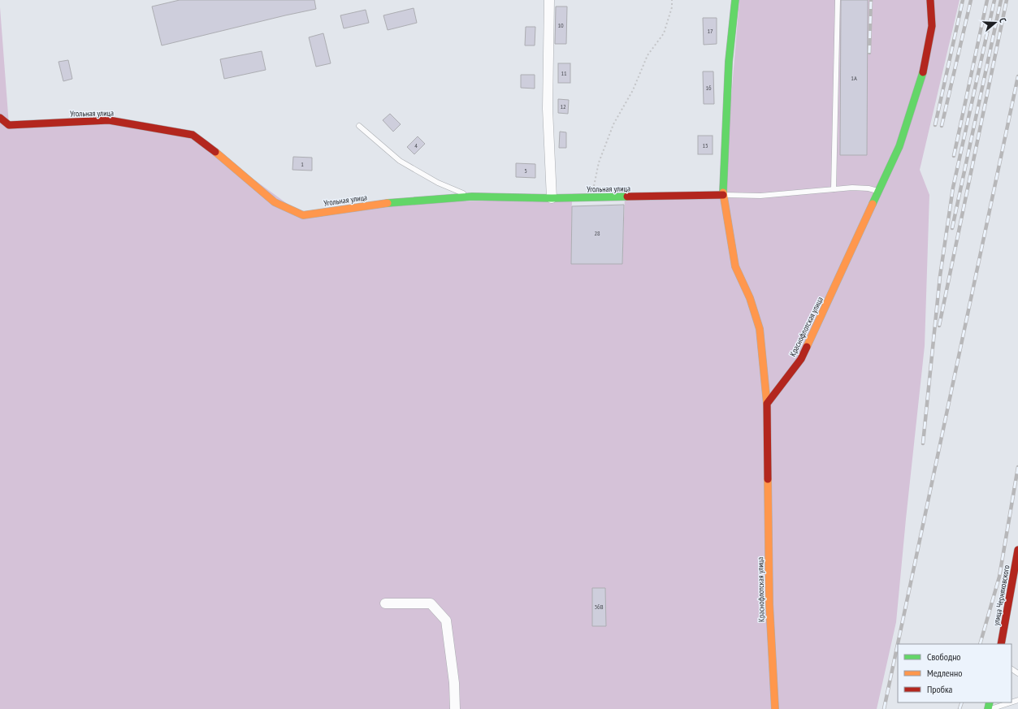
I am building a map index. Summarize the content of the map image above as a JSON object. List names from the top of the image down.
{
  "streets": {
    "street": ["Угольная улица", "Краснофлотская улица", "улица Черняховского"]
  },
  "house_numbers": [
    "10",
    "17",
    "11",
    "1А",
    "16",
    "12",
    "4",
    "15",
    "1",
    "5",
    "28",
    "36В"
  ],
  "legend": ["Свободно", "Медленно", "Пробка"],
  "north": "right"
}
